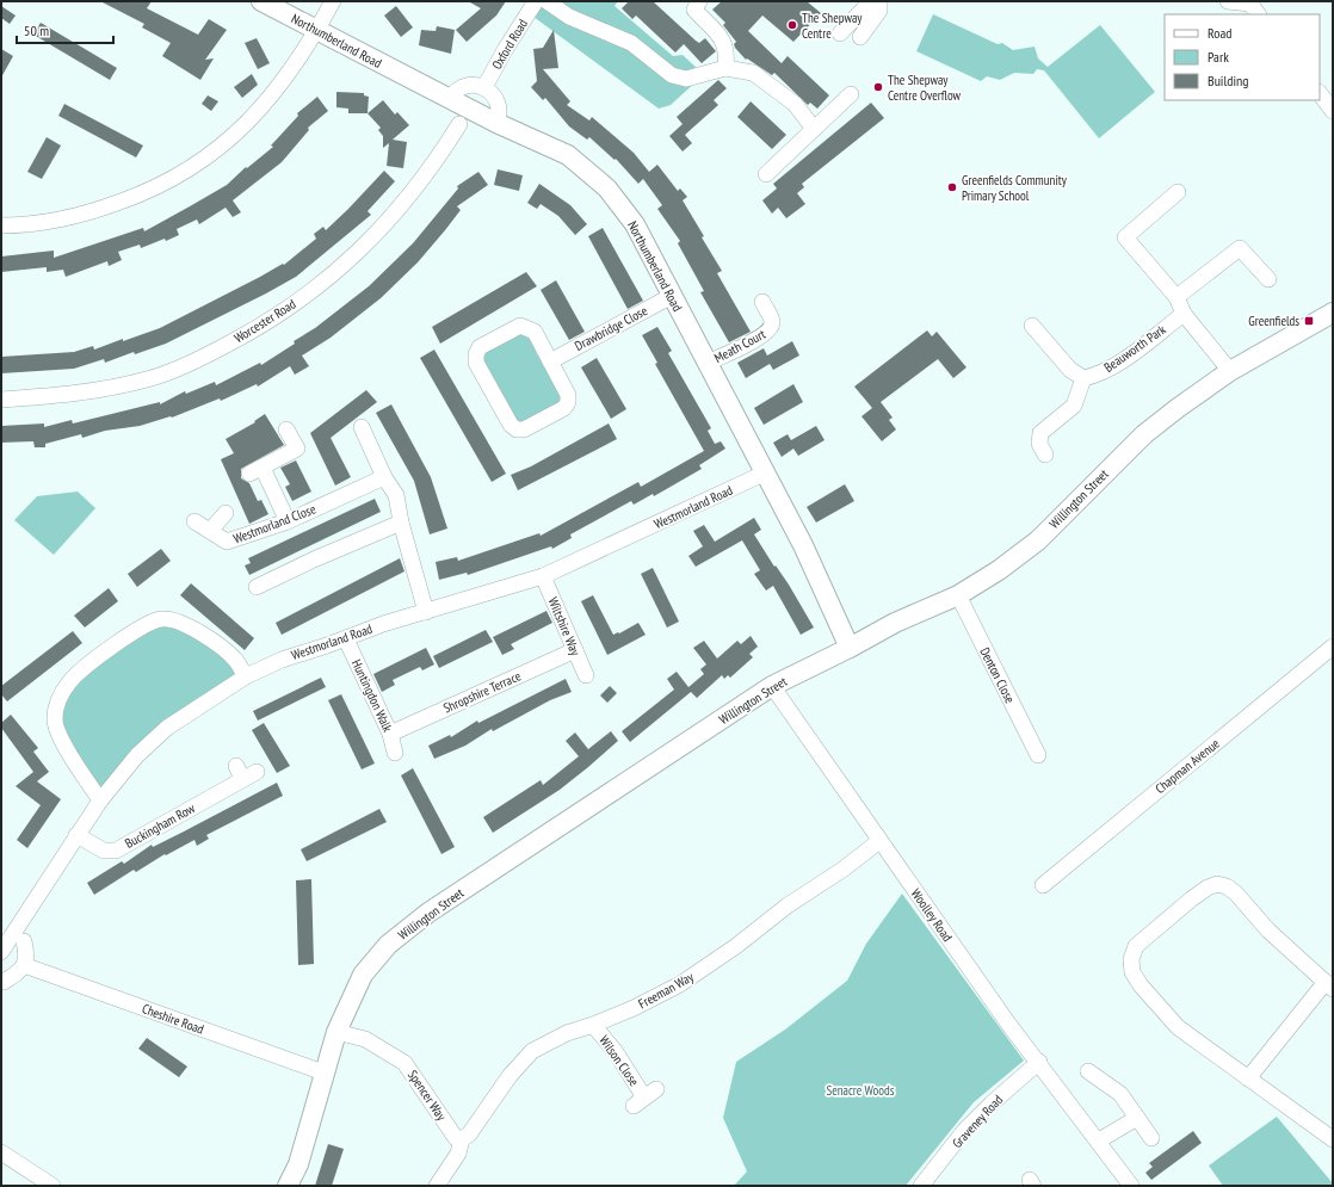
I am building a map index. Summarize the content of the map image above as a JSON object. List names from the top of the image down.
{
  "streets": {
    "street": [
      "Northumberland Road",
      "Oxford Road",
      "Worcester Road",
      "Drawbridge Close",
      "Meath Court",
      "Beauworth Park",
      "Willington Street",
      "Westmorland Road",
      "Westmorland Close",
      "Wiltshire Way",
      "Denton Close",
      "Shropshire Terrace",
      "Huntingdon Walk",
      "Chapman Avenue",
      "Buckingham Row",
      "Woolley Road",
      "Freeman Way",
      "Cheshire Road",
      "Wilson Close",
      "Spencer Way",
      "Graveney Road"
    ]
  },
  "crossings": [
    ["Northumberland Road", "Drawbridge Close"],
    ["Northumberland Road", "Meath Court"],
    ["Northumberland Road", "Willington Street"],
    ["Northumberland Road", "Westmorland Road"],
    ["Willington Street", "Denton Close"],
    ["Willington Street", "Woolley Road"],
    ["Willington Street", "Cheshire Road"],
    ["Willington Street", "Spencer Way"],
    ["Westmorland Road", "Wiltshire Way"],
    ["Westmorland Road", "Huntingdon Walk"],
    ["Westmorland Road", "Buckingham Row"],
    ["Wiltshire Way", "Shropshire Terrace"],
    ["Shropshire Terrace", "Huntingdon Walk"],
    ["Woolley Road", "Freeman Way"],
    ["Woolley Road", "Graveney Road"],
    ["Freeman Way", "Wilson Close"],
    ["Freeman Way", "Spencer Way"]
  ],
  "parks": ["Senacre Woods"],
  "places": {
    "other": ["The Shepway Centre", "The Shepway Centre Overflow", "Greenfields Community Primary School"],
    "transit": ["Greenfields"]
  },
  "legend": ["Road", "Park", "Building"],
  "scale_bar": "50 m"
}
